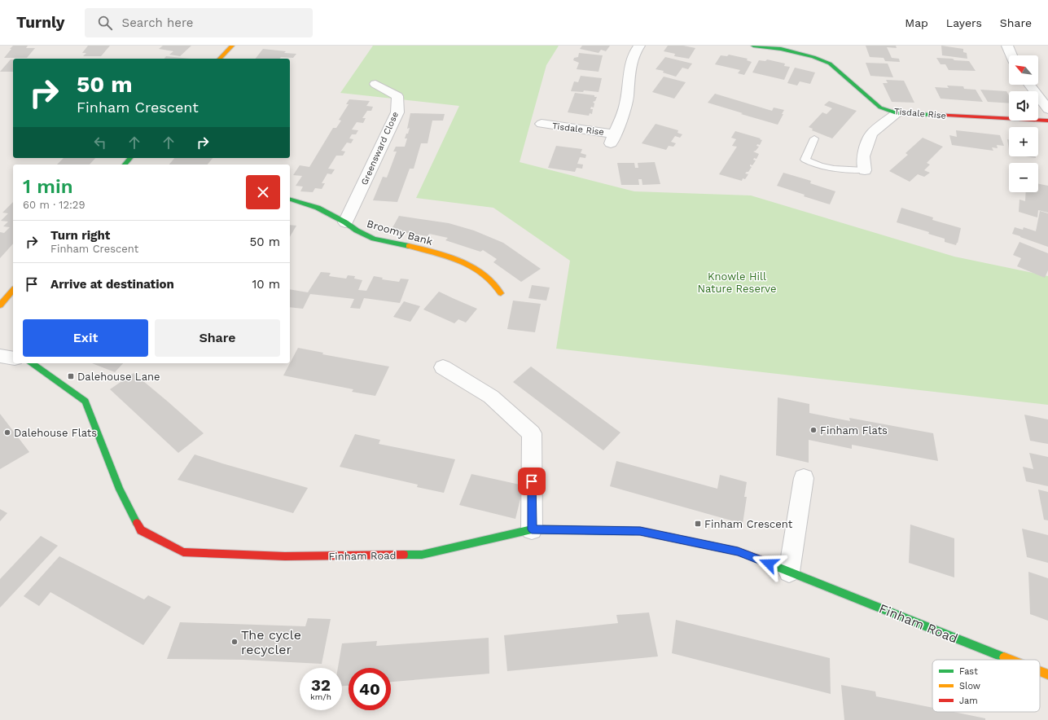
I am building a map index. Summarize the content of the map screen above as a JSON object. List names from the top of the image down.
{
  "streets": {
    "street": [
      "Tisdale Rise",
      "Greensward Close",
      "Broomy Bank",
      "Finham Road"
    ]
  },
  "crossings": [
    ["Greensward Close", "Broomy Bank"]
  ],
  "parks": ["Knowle Hill Nature Reserve"],
  "places": {
    "transit": ["Dalehouse Lane", "Finham Crescent"],
    "other": ["Finham Flats", "Dalehouse Flats", "The cycle recycler"]
  },
  "legend": ["Fast", "Slow", "Jam"],
  "north": "top left",
  "page": {
    "header": "Turnly",
    "search": "Search here",
    "nav": ["Map", "Layers", "Share"],
    "map_buttons": ["+", "−"],
    "turn": ["50 m", "Finham Crescent"],
    "heading": ["1 min", "60 m · 12:29"],
    "list": [
      {
        "name": "Turn right",
        "note": "Finham Crescent",
        "value": "50 m"
      },
      {
        "name": "Arrive at destination",
        "value": "10 m"
      }
    ],
    "buttons": ["Exit", "Share"],
    "speed": "32 km/h",
    "limit": "40"
  }
}
